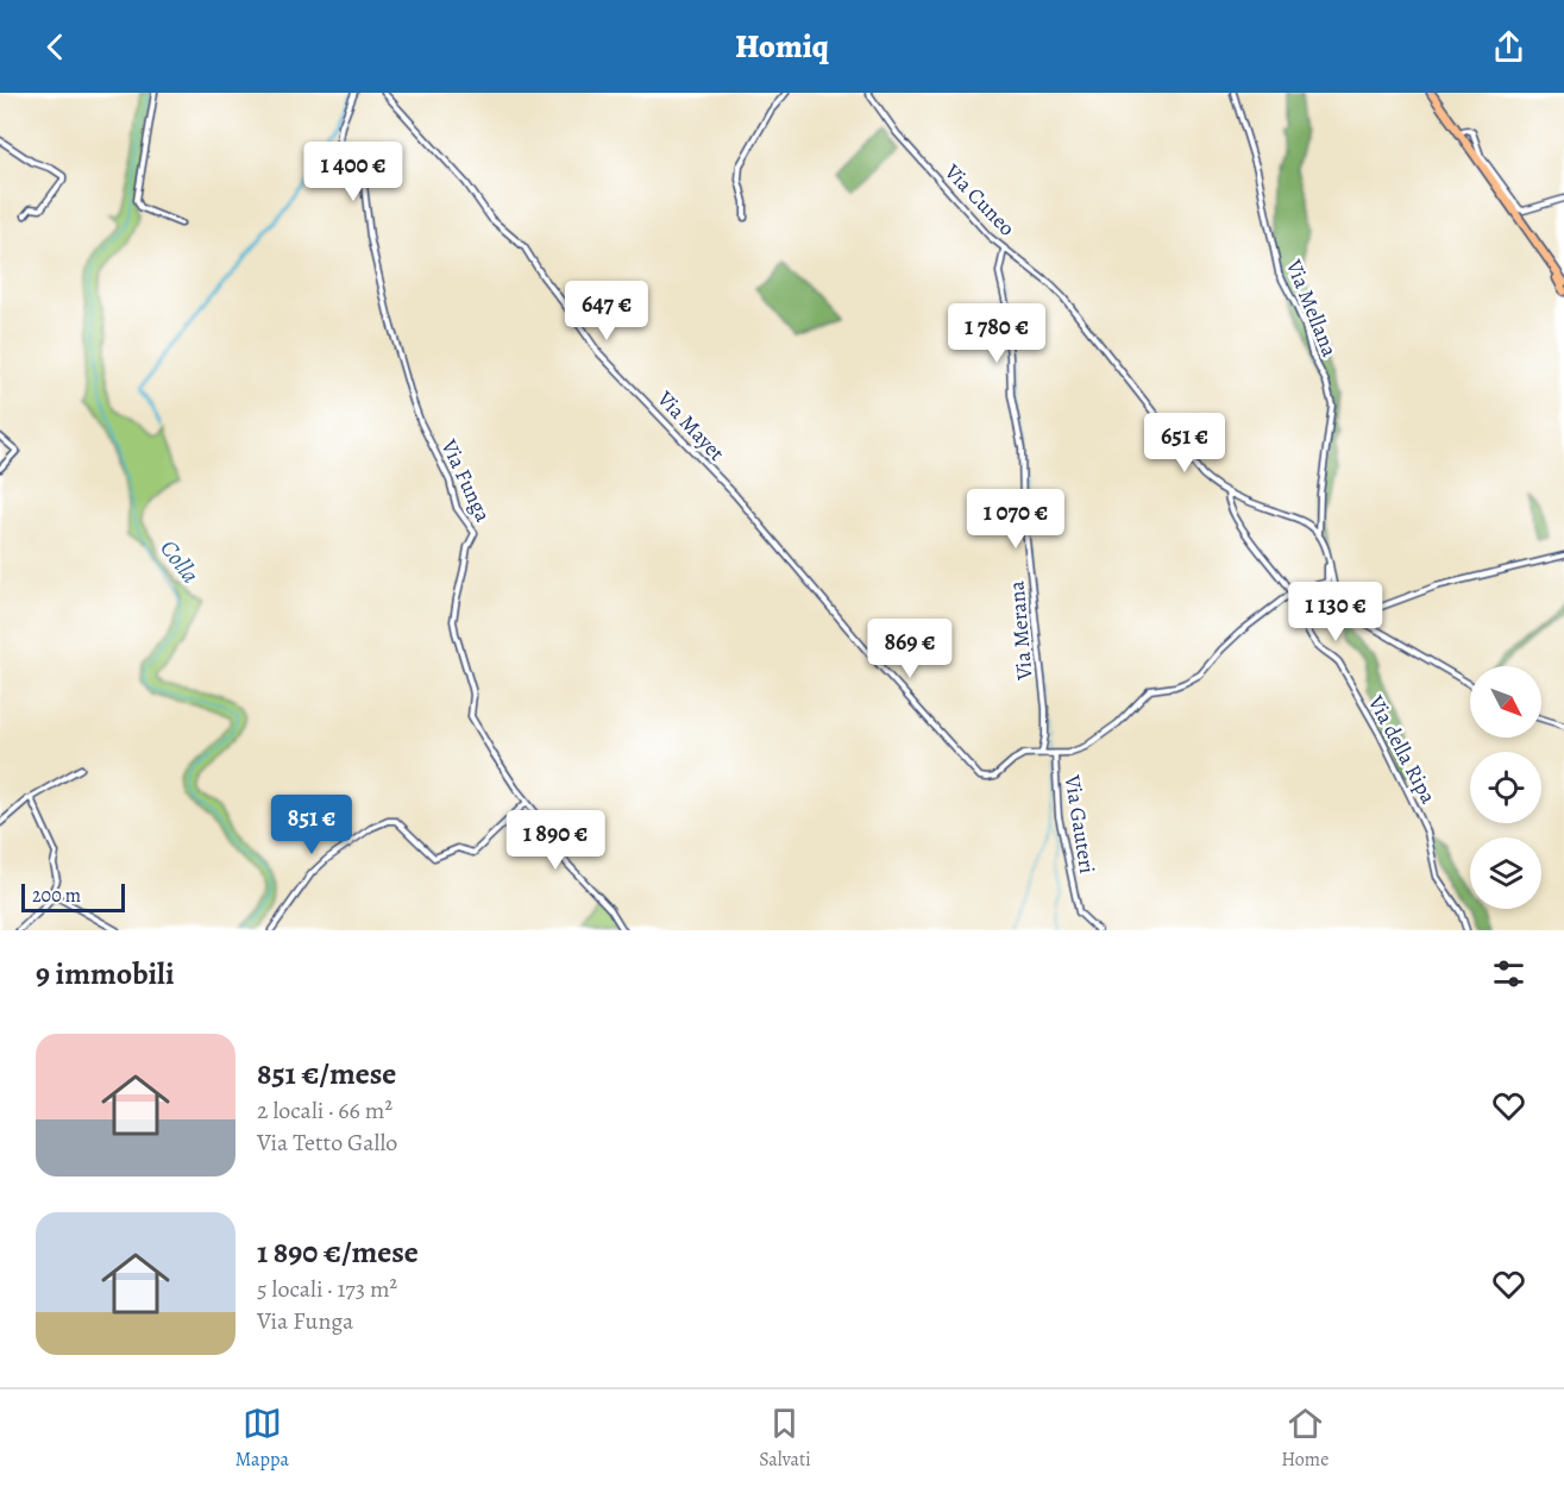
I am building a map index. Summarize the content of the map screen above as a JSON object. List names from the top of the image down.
{
  "streets": {
    "street": [
      "Via Cuneo",
      "Via Mellana",
      "Via Mayet",
      "Via Funga",
      "Via Merana",
      "Via della Ripa",
      "Via Gauteri"
    ]
  },
  "crossings": [
    ["Via Cuneo", "Via Merana"],
    ["Via Cuneo", "Via della Ripa"],
    ["Via Mayet", "Via Gauteri"],
    ["Via Merana", "Via Gauteri"]
  ],
  "water": ["Colla"],
  "scale_bar": "200 m",
  "north": "bottom right",
  "page": {
    "header": "Homiq",
    "price": [
      "1 400 €",
      "647 €",
      "1 780 €",
      "651 €",
      "1 070 €",
      "1 130 €",
      "869 €",
      "851 €",
      "1 890 €"
    ],
    "scale": "200 m",
    "heading": "9 immobili",
    "list": [
      {
        "name": "851 €/mese",
        "note": "2 locali · 66 m² · Via Tetto Gallo"
      },
      {
        "name": "1 890 €/mese",
        "note": "5 locali · 173 m² · Via Funga"
      }
    ],
    "tabs": ["Mappa", "Salvati", "Home"]
  }
}
